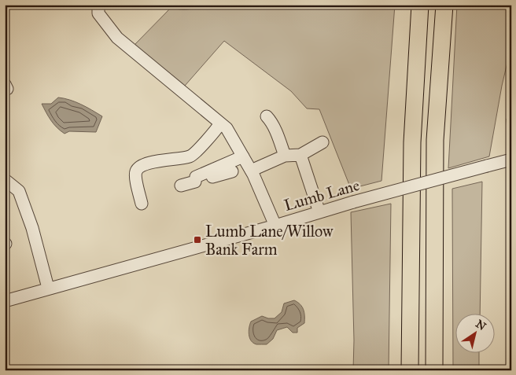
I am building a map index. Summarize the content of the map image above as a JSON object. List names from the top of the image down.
{
  "streets": {
    "street": ["Lumb Lane"]
  },
  "places": {
    "transit": ["Lumb Lane/Willow Bank Farm"]
  },
  "north": "top right"
}
